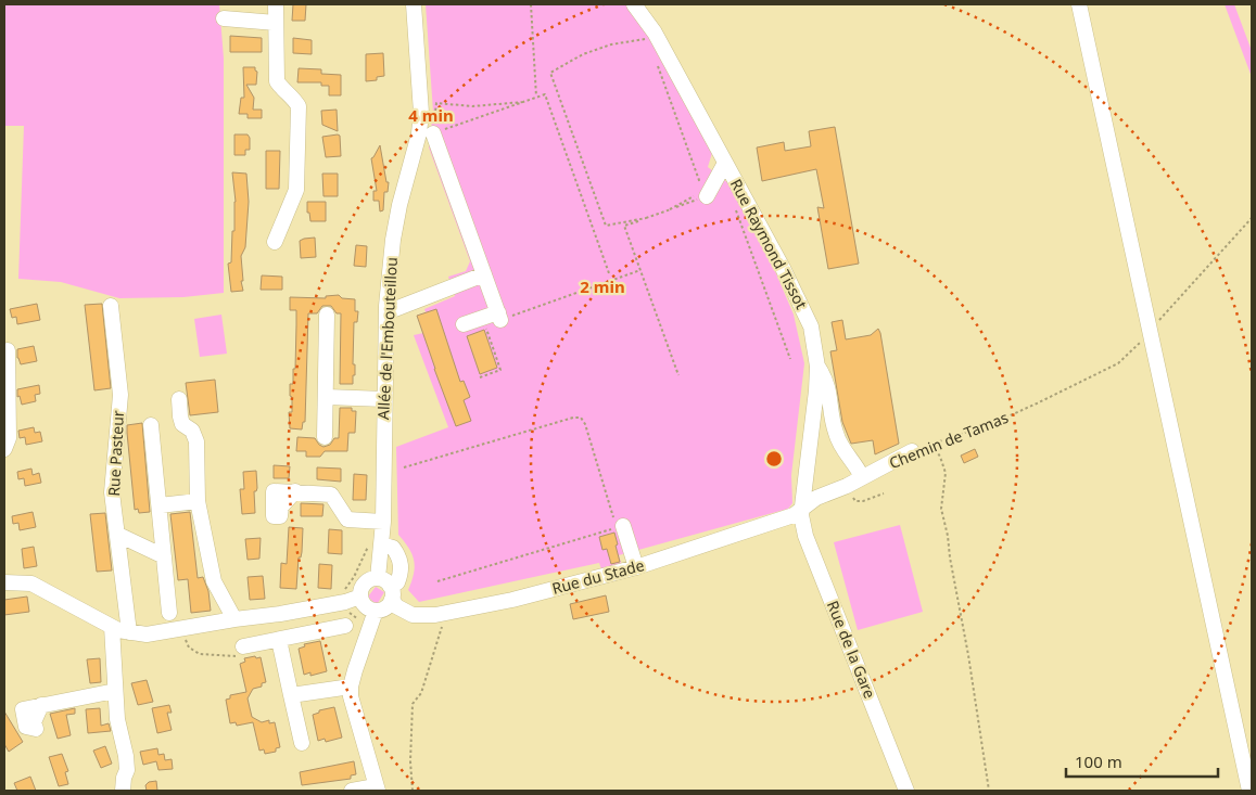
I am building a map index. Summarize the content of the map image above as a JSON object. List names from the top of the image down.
{
  "streets": {
    "street": [
      "Rue Raymond Tissot",
      "Allée de l'Embouteillou",
      "Chemin de Tamas",
      "Rue Pasteur",
      "Rue du Stade",
      "Rue de la Gare"
    ]
  },
  "crossings": [
    ["Rue Raymond Tissot", "Chemin de Tamas"],
    ["Rue Raymond Tissot", "Rue du Stade"],
    ["Rue Raymond Tissot", "Rue de la Gare"],
    ["Allée de l'Embouteillou", "Rue du Stade"],
    ["Chemin de Tamas", "Rue du Stade"],
    ["Chemin de Tamas", "Rue de la Gare"],
    ["Rue du Stade", "Rue de la Gare"]
  ],
  "scale_bar": "100 m",
  "rings": ["4 min", "2 min"]
}
